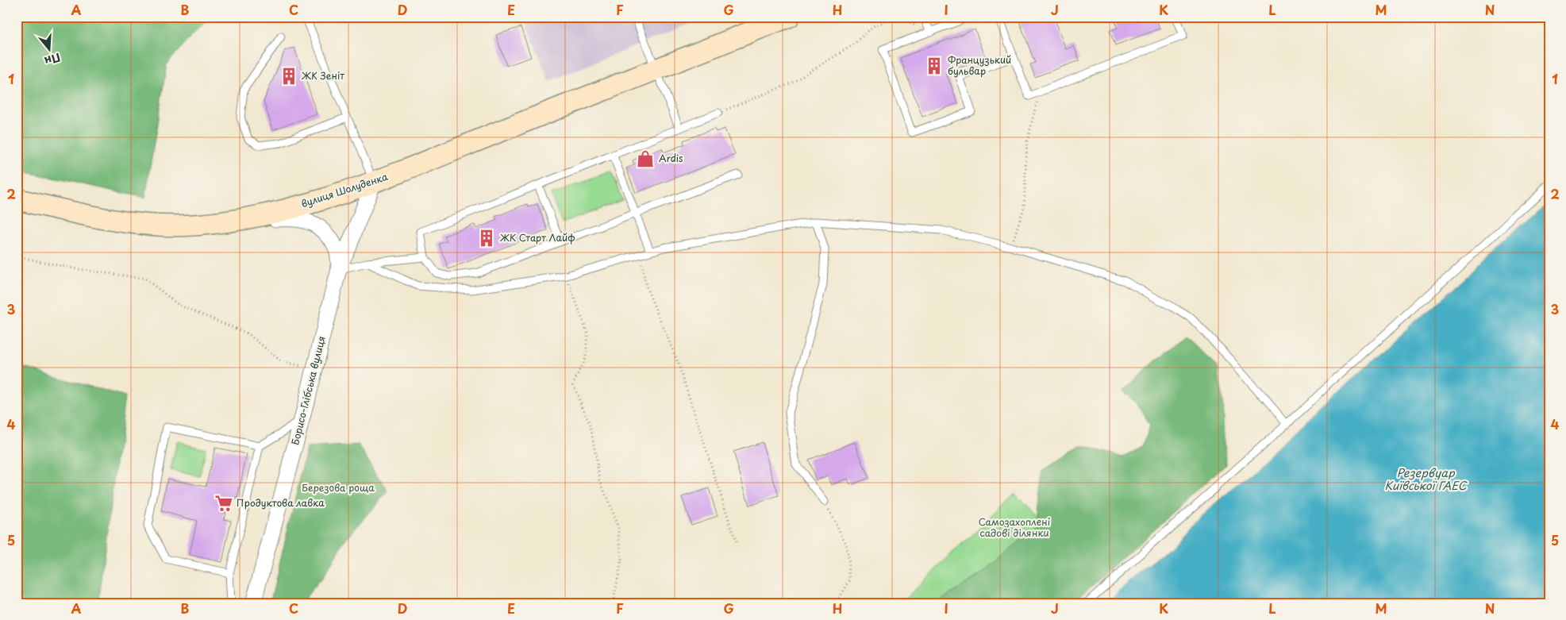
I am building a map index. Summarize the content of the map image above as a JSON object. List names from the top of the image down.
{
  "streets": {
    "main road": ["вулиця Шолуденка"],
    "street": ["Борисо-Глібська вулиця"]
  },
  "crossings": [
    ["вулиця Шолуденка", "Борисо-Глібська вулиця"]
  ],
  "water": ["Резервуар Київської ГАЕС"],
  "parks": ["Березова роща", "Самозахоплені садові ділянки"],
  "places": {
    "building": ["Французький бульвар", "ЖК Зеніт", "ЖК Старт Лайф"],
    "shop": ["Ardis"],
    "supermarket": ["Продуктова лавка"]
  },
  "north": "bottom",
  "grid": {
    "columns": [
      "A",
      "B",
      "C",
      "D",
      "E",
      "F",
      "G",
      "H",
      "I",
      "J",
      "K",
      "L",
      "M",
      "N"
    ],
    "rows": [
      "1",
      "2",
      "3",
      "4",
      "5"
    ]
  }
}
